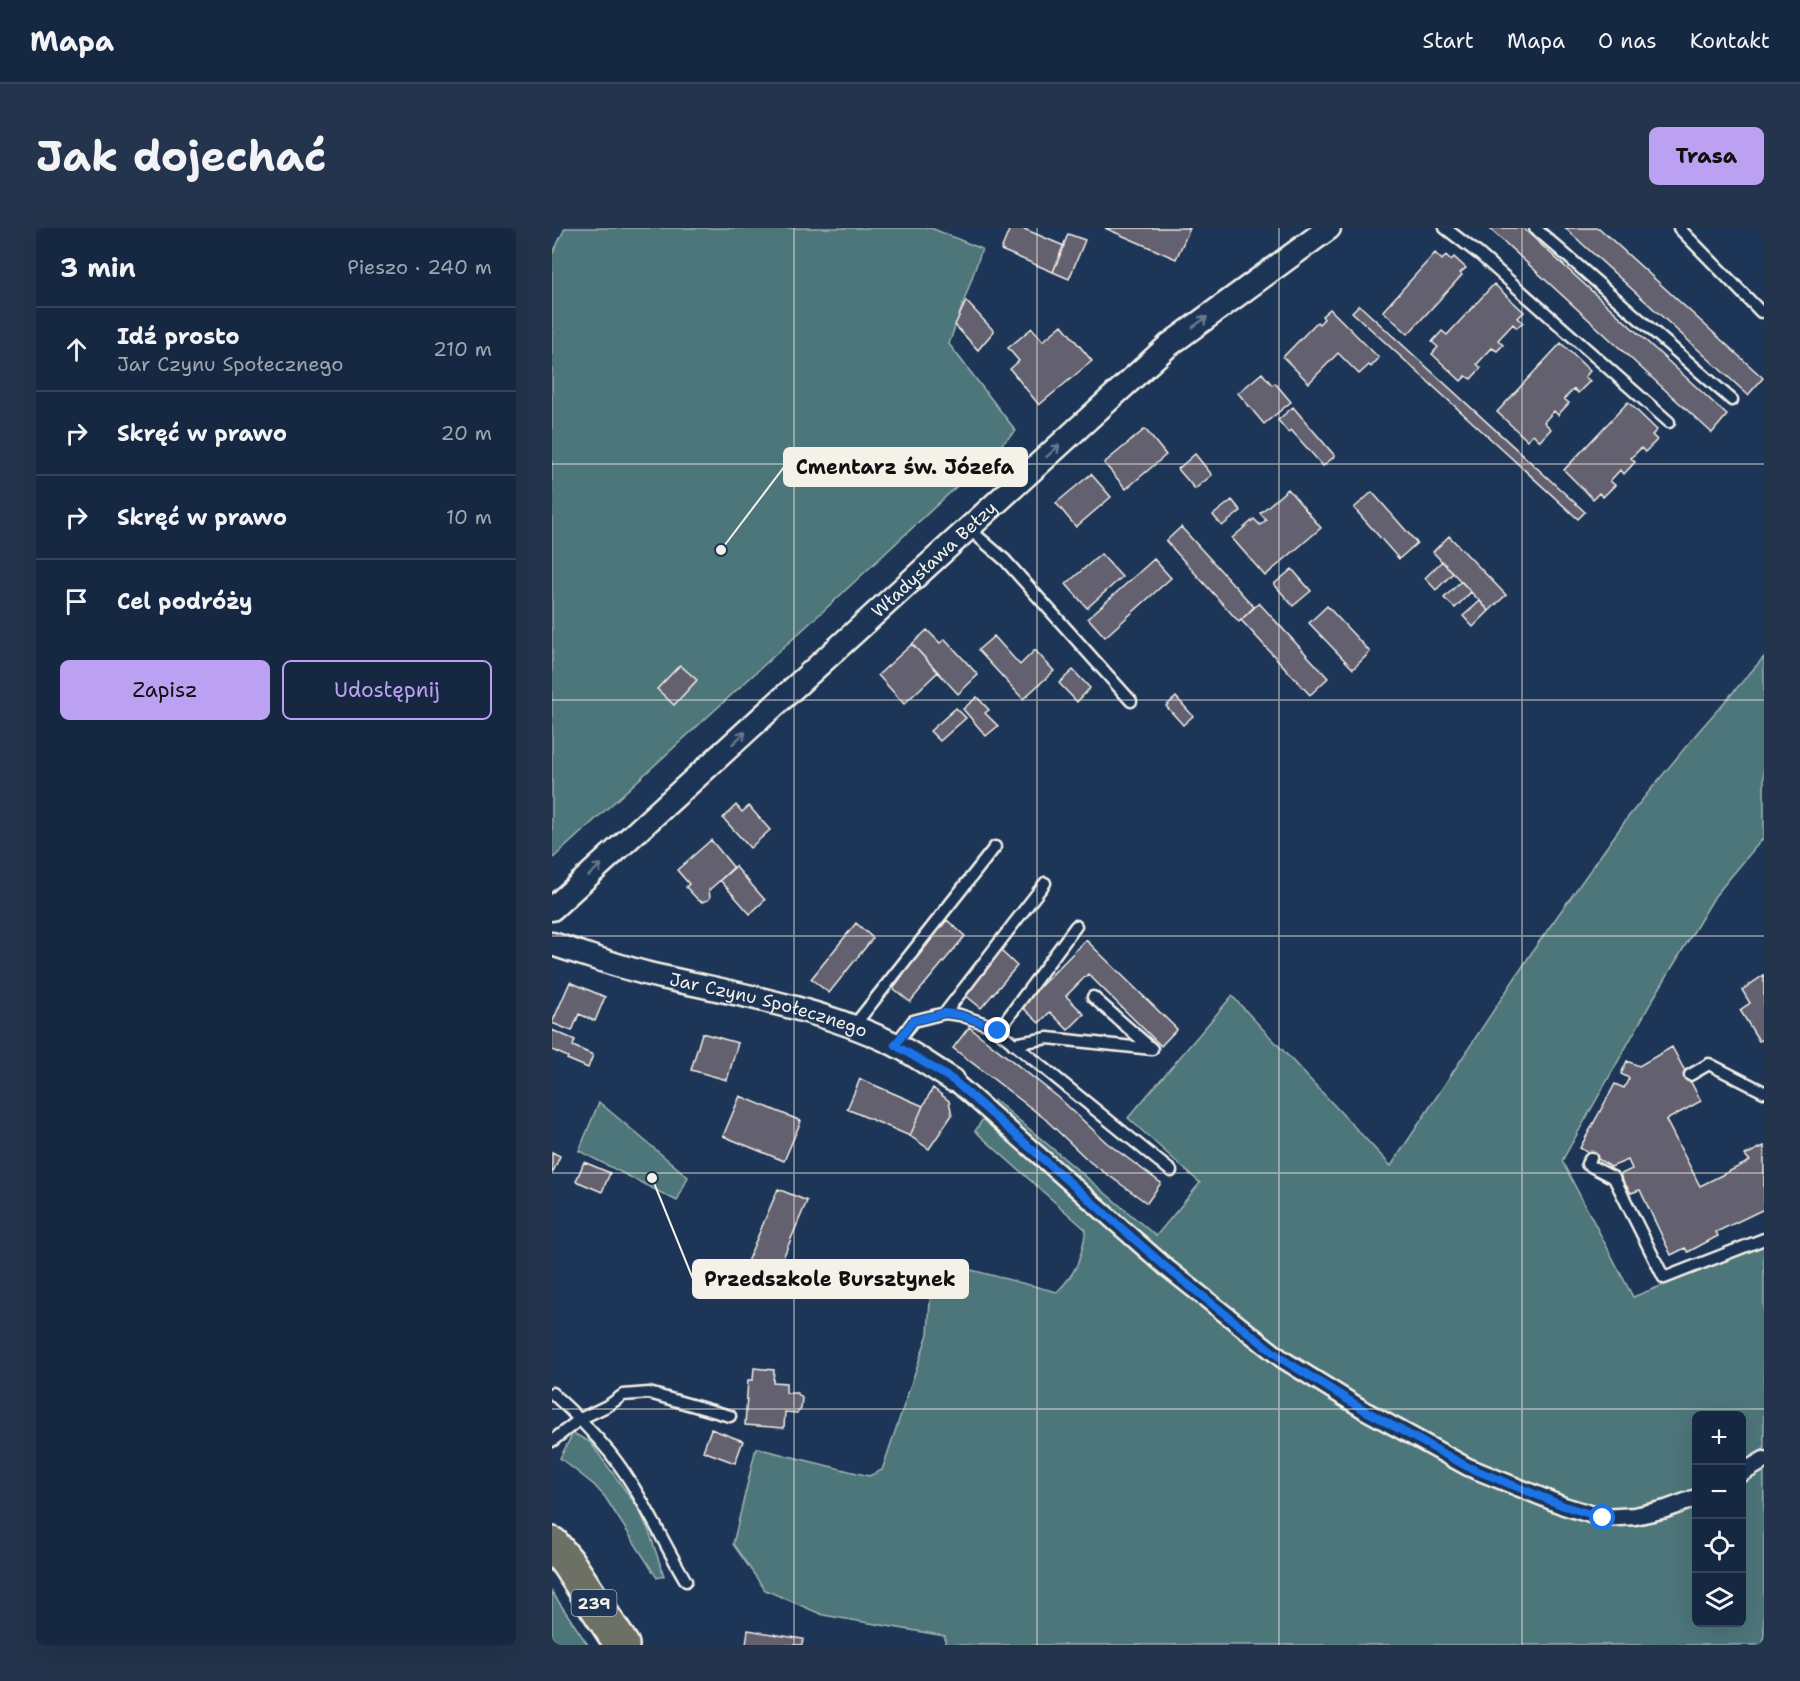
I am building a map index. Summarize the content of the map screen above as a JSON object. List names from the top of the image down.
{
  "streets": {
    "main road": ["239"],
    "street": ["Władysława Bełzy", "Jar Czynu Społecznego"]
  },
  "one_way": ["Władysława Bełzy"],
  "places": ["Cmentarz św. Józefa", "Przedszkole Bursztynek"],
  "page": {
    "header": "Mapa",
    "nav": [
      "Start",
      "Mapa",
      "O nas",
      "Kontakt"
    ],
    "buttons": [
      "Trasa",
      ["Zapisz", "Udostępnij"]
    ],
    "title": "Jak dojechać",
    "heading": ["3 min", "Pieszo · 240 m"],
    "list": [
      ["Idź prosto", "Jar Czynu Społecznego", "210 m"],
      ["Skręć w prawo", "20 m"],
      ["Skręć w prawo", "10 m"],
      "Cel podróży"
    ],
    "map_buttons": ["+", "−"]
  }
}
